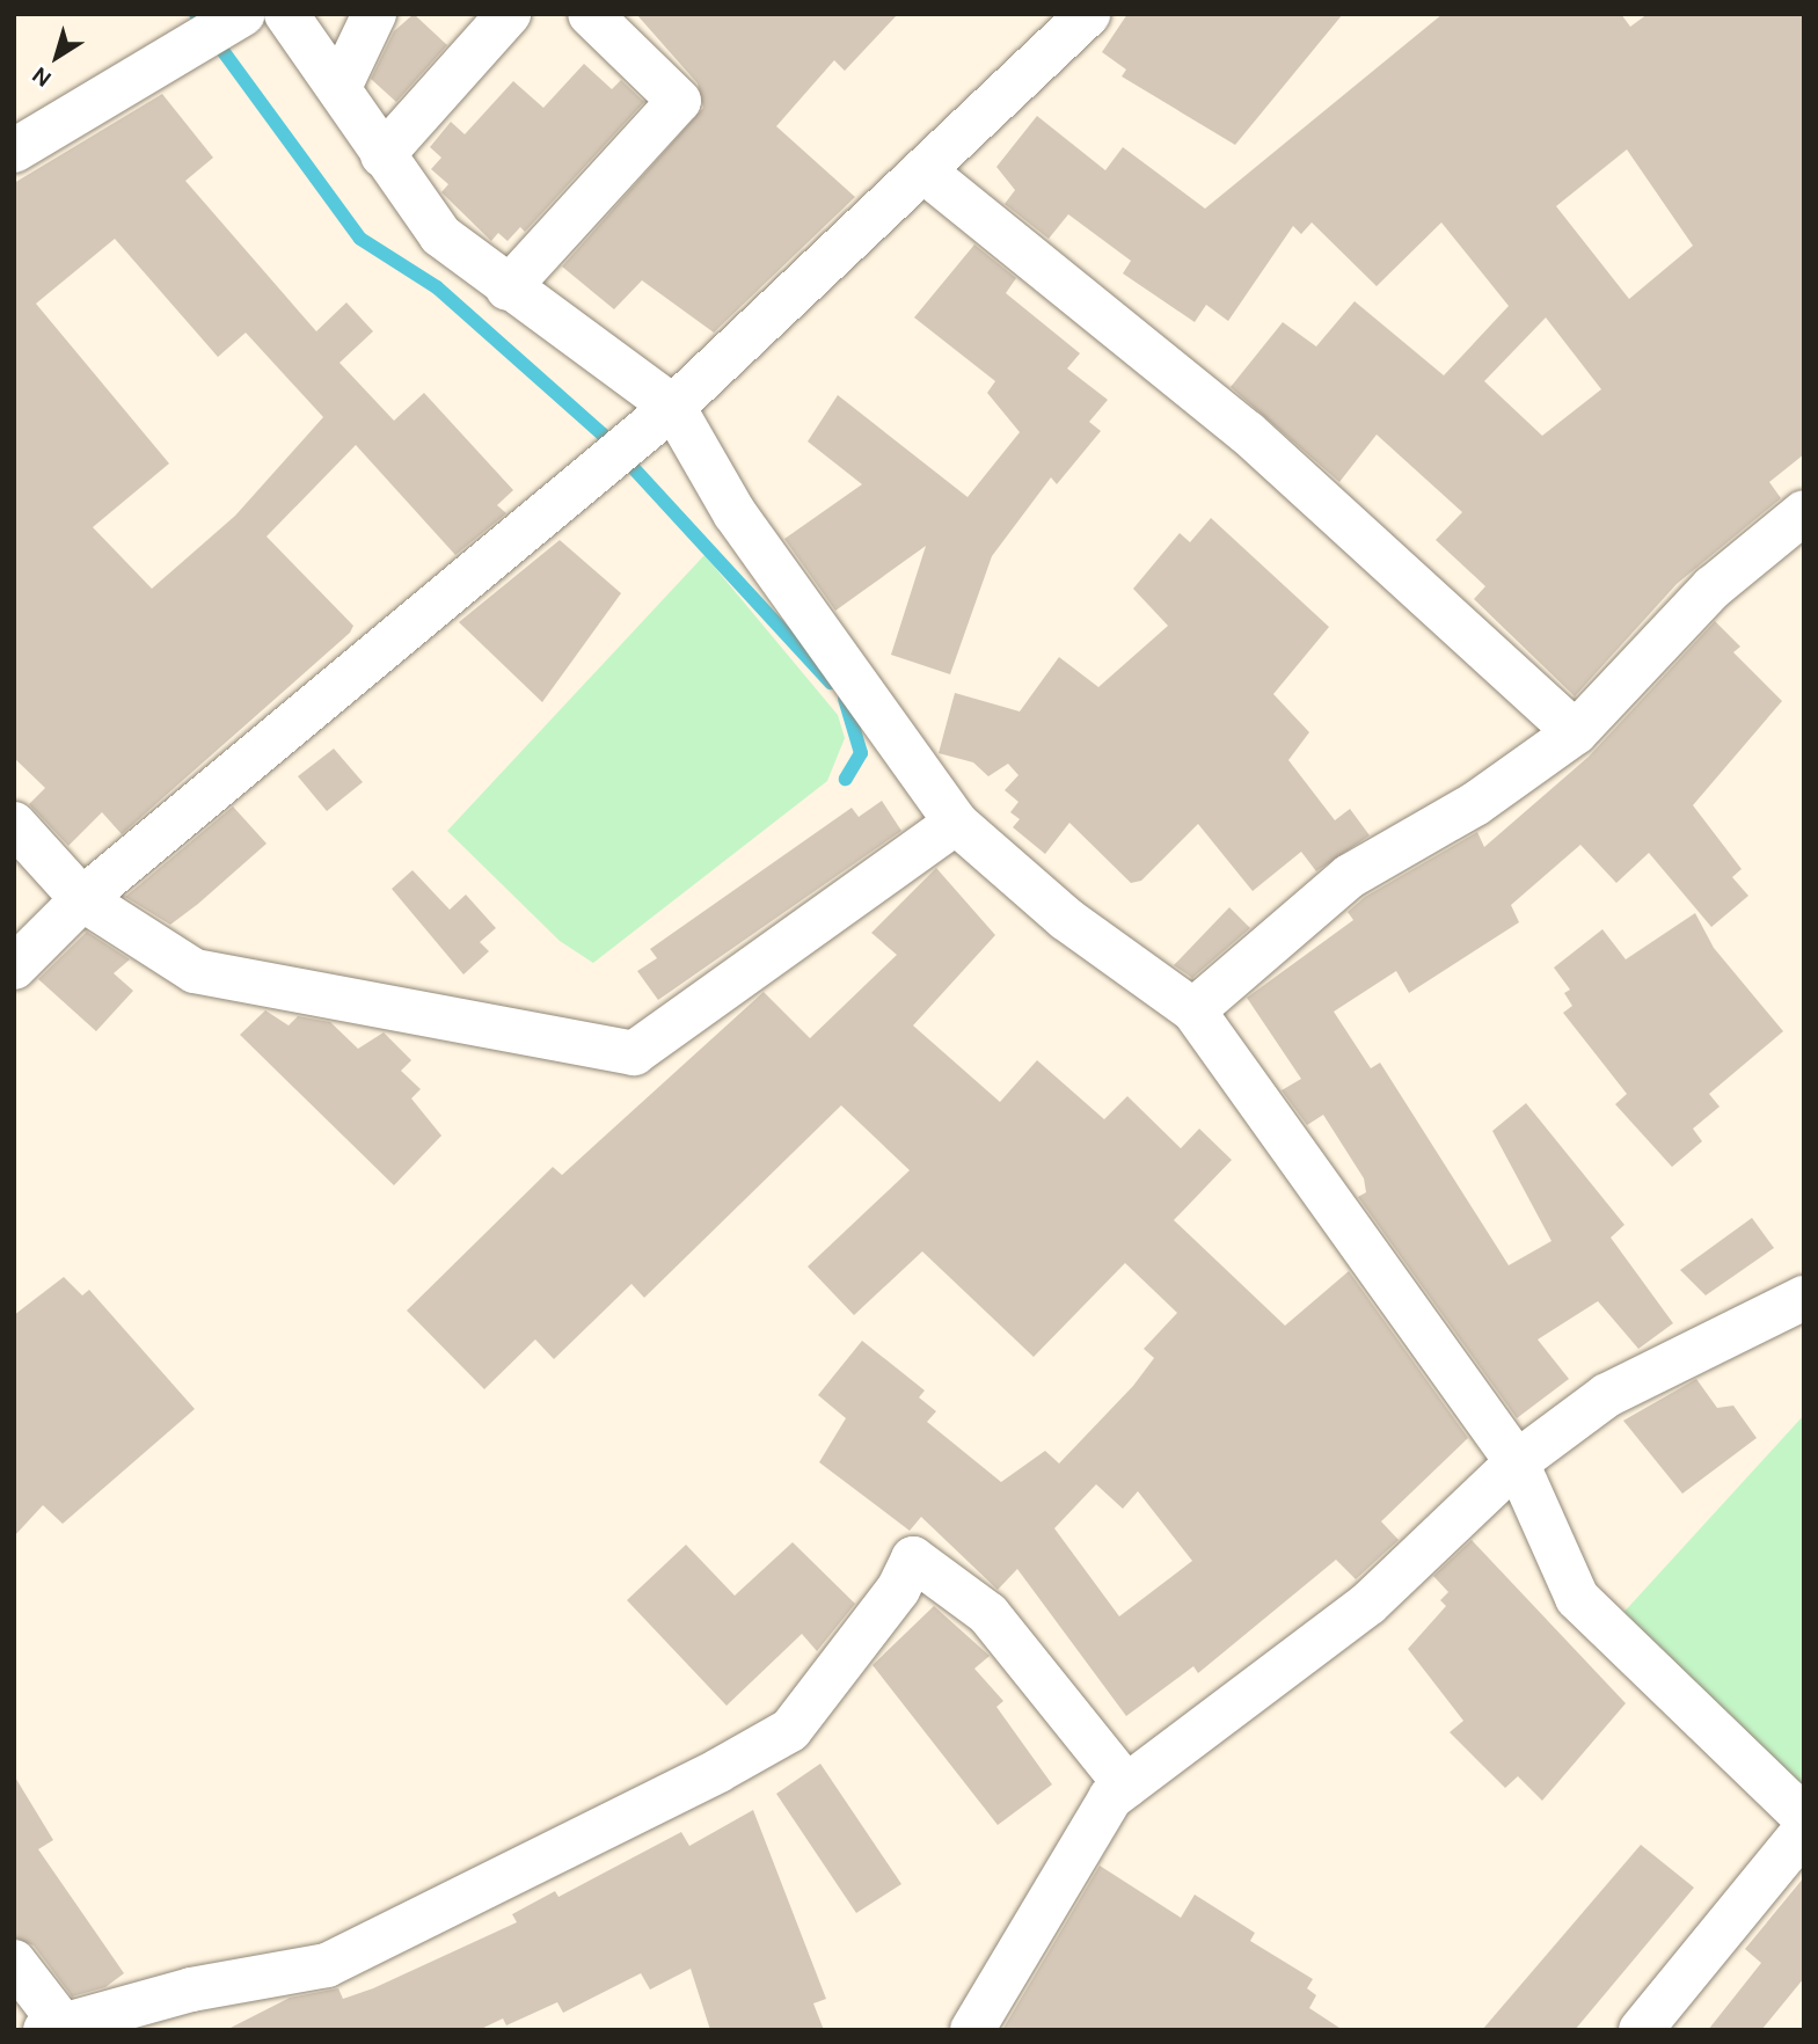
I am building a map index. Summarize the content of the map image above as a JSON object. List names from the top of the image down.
{
  "north": "bottom left"
}
